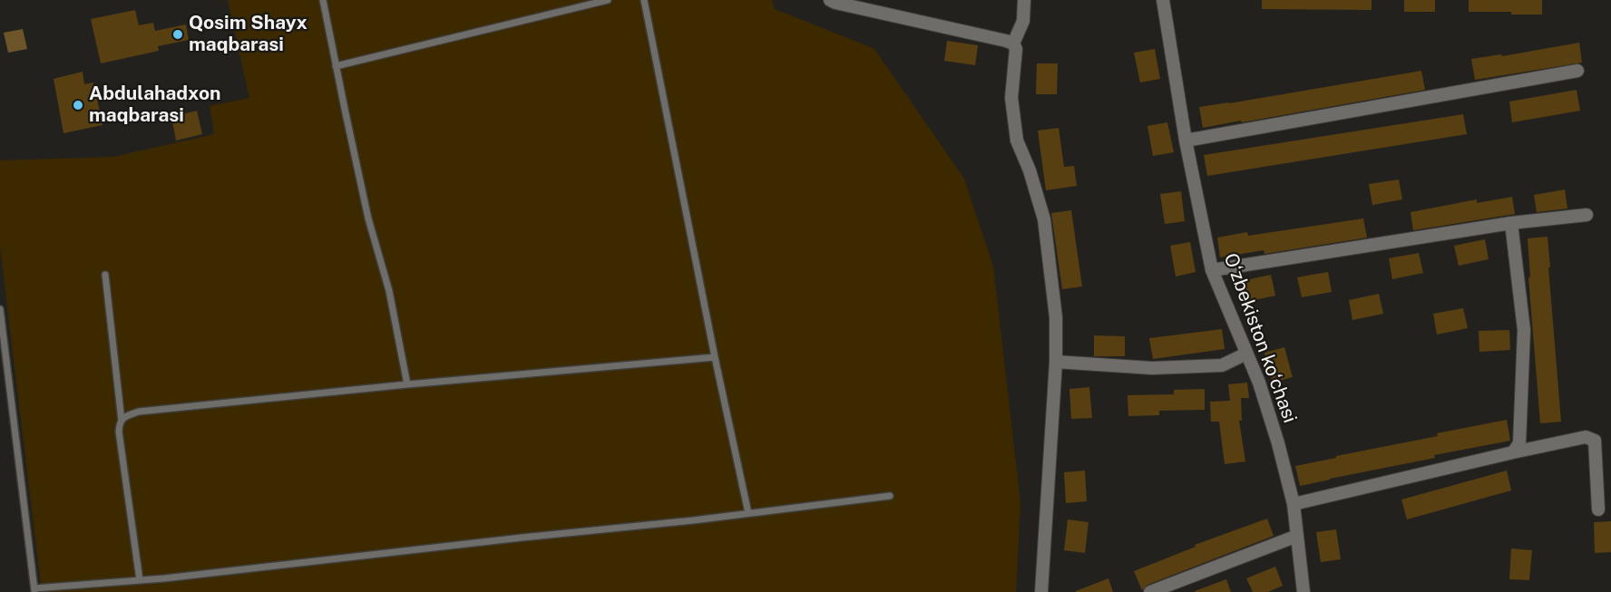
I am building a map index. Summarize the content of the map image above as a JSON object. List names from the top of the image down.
{
  "streets": {
    "street": ["O‘zbekiston ko‘chasi"]
  },
  "places": ["Qosim Shayx maqbarasi", "Abdulahadxon maqbarasi"]
}
